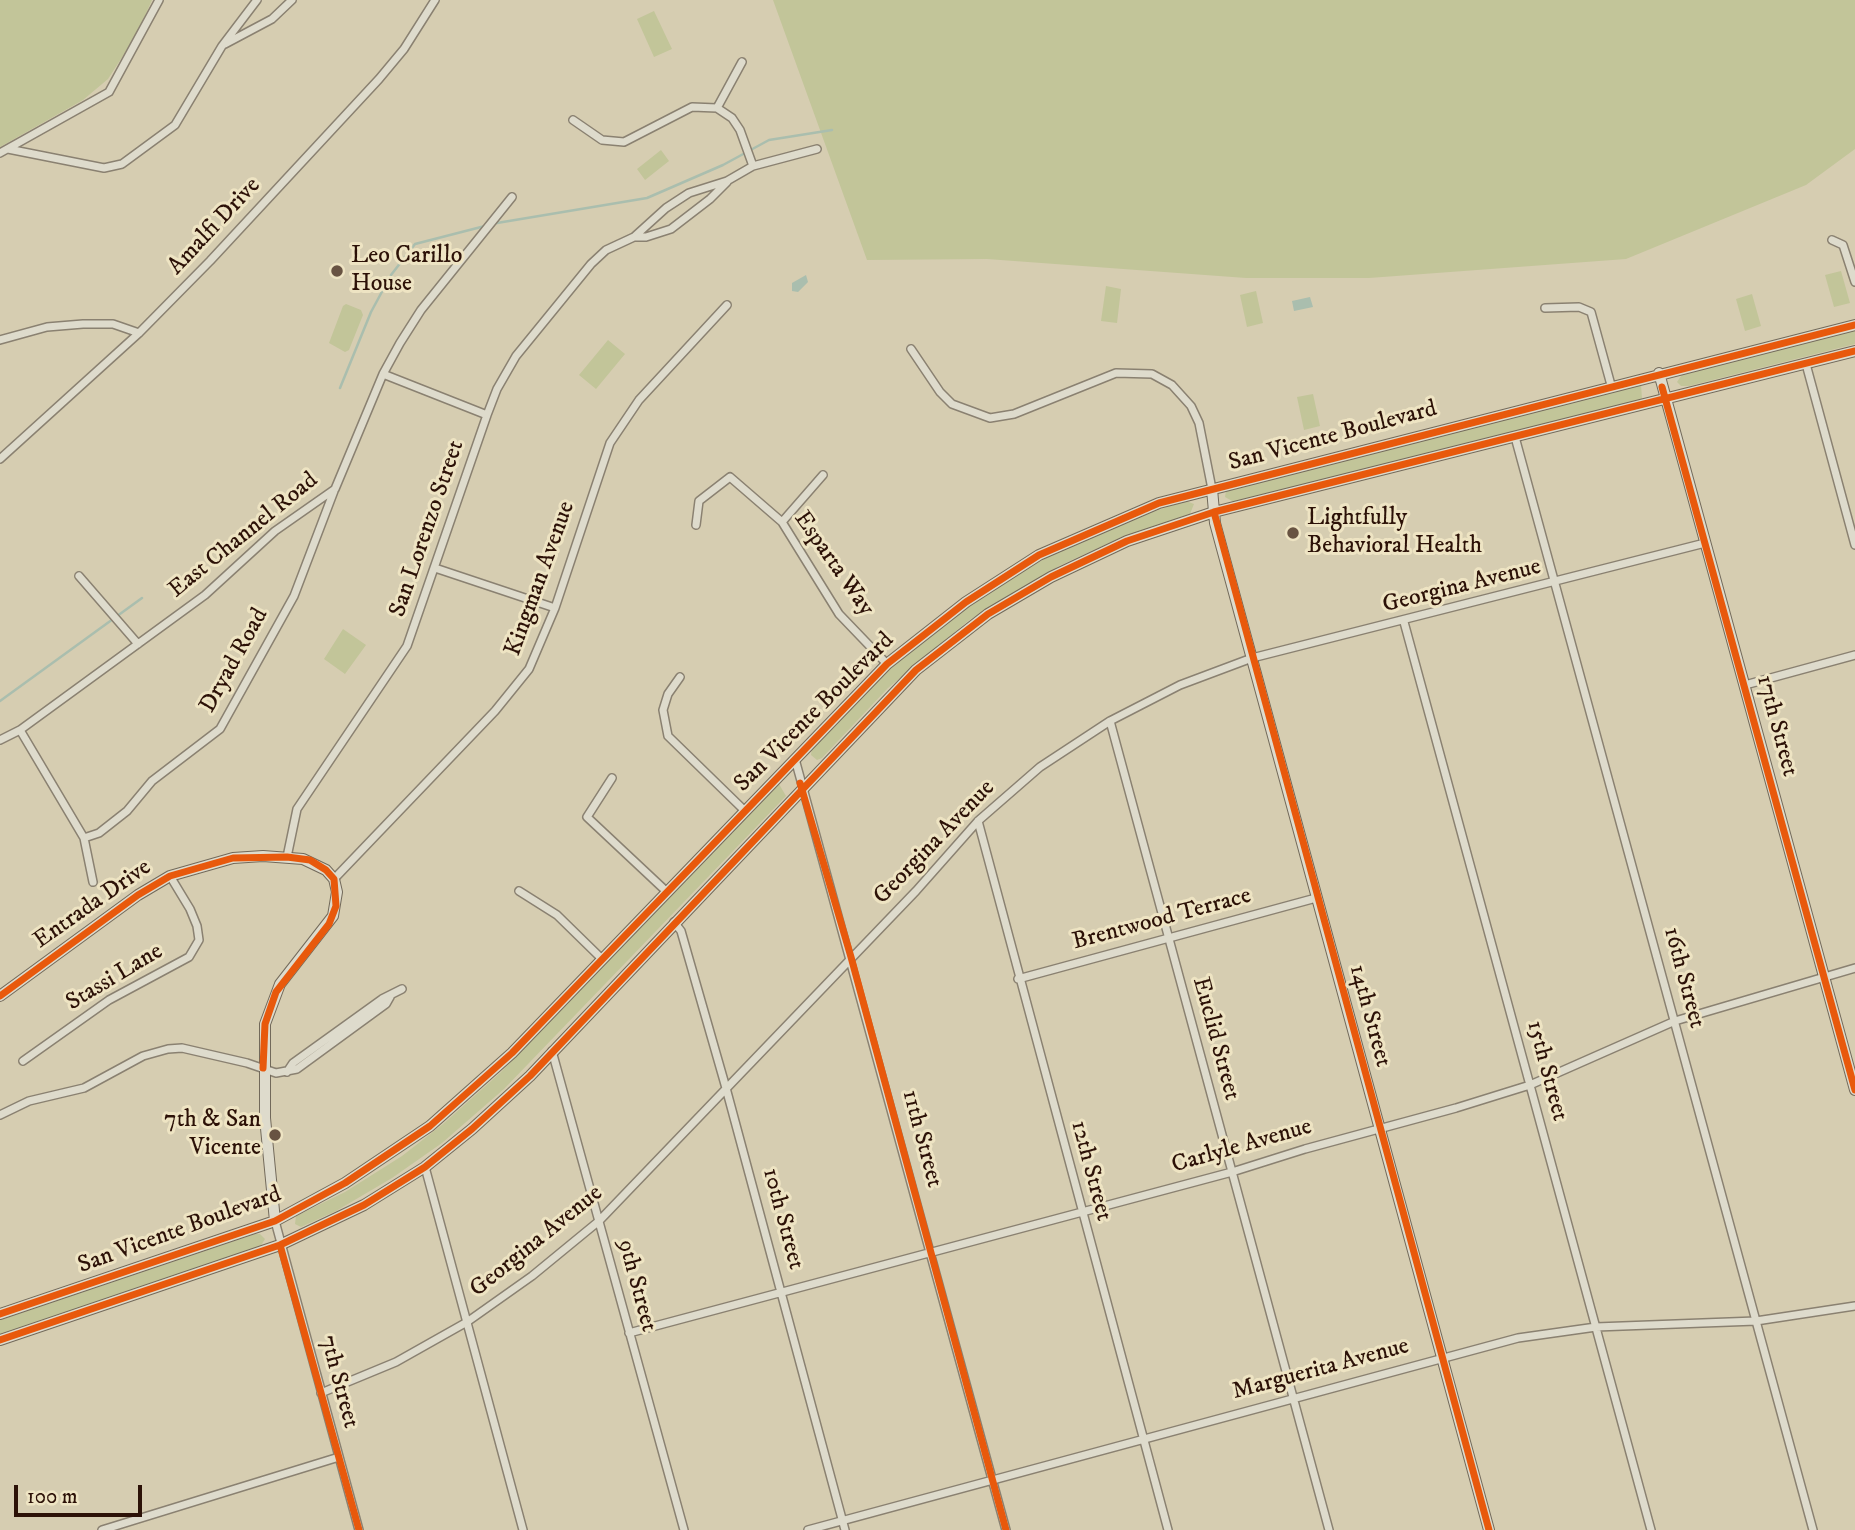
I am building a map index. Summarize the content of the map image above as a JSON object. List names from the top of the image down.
{
  "streets": {
    "main road": [
      "San Vicente Boulevard",
      "17th Street",
      "Entrada Drive",
      "14th Street",
      "7th Street"
    ],
    "street": [
      "Amalfi Drive",
      "San Lorenzo Street",
      "East Channel Road",
      "Esparta Way",
      "Kingman Avenue",
      "Georgina Avenue",
      "Dryad Road",
      "Brentwood Terrace",
      "Stassi Lane",
      "16th Street",
      "Euclid Street",
      "15th Street",
      "11th Street",
      "Carlyle Avenue",
      "12th Street",
      "10th Street",
      "9th Street",
      "Marguerita Avenue"
    ]
  },
  "crossings": [
    ["San Vicente Boulevard", "Esparta Way"],
    ["San Vicente Boulevard", "17th Street"],
    ["San Vicente Boulevard", "14th Street"],
    ["San Vicente Boulevard", "11th Street"],
    ["San Vicente Boulevard", "7th Street"],
    ["San Lorenzo Street", "Entrada Drive"],
    ["East Channel Road", "Dryad Road"],
    ["Kingman Avenue", "Entrada Drive"],
    ["Georgina Avenue", "17th Street"],
    ["Georgina Avenue", "16th Street"],
    ["Georgina Avenue", "14th Street"],
    ["Georgina Avenue", "Euclid Street"],
    ["Georgina Avenue", "15th Street"],
    ["Georgina Avenue", "11th Street"],
    ["Georgina Avenue", "12th Street"],
    ["Georgina Avenue", "10th Street"],
    ["Georgina Avenue", "9th Street"],
    ["Georgina Avenue", "7th Street"],
    ["17th Street", "Carlyle Avenue"],
    ["Entrada Drive", "Stassi Lane"],
    ["Brentwood Terrace", "14th Street"],
    ["Brentwood Terrace", "Euclid Street"],
    ["Brentwood Terrace", "12th Street"],
    ["16th Street", "Carlyle Avenue"],
    ["16th Street", "Marguerita Avenue"],
    ["14th Street", "Carlyle Avenue"],
    ["14th Street", "Marguerita Avenue"],
    ["Euclid Street", "Carlyle Avenue"],
    ["Euclid Street", "Marguerita Avenue"],
    ["15th Street", "Carlyle Avenue"],
    ["15th Street", "Marguerita Avenue"],
    ["11th Street", "Carlyle Avenue"],
    ["11th Street", "Marguerita Avenue"],
    ["Carlyle Avenue", "12th Street"],
    ["Carlyle Avenue", "10th Street"],
    ["Carlyle Avenue", "9th Street"],
    ["12th Street", "Marguerita Avenue"],
    ["10th Street", "Marguerita Avenue"]
  ],
  "places": ["Leo Carillo House", "Lightfully Behavioral Health", "7th & San Vicente"],
  "scale_bar": "100 m"
}
